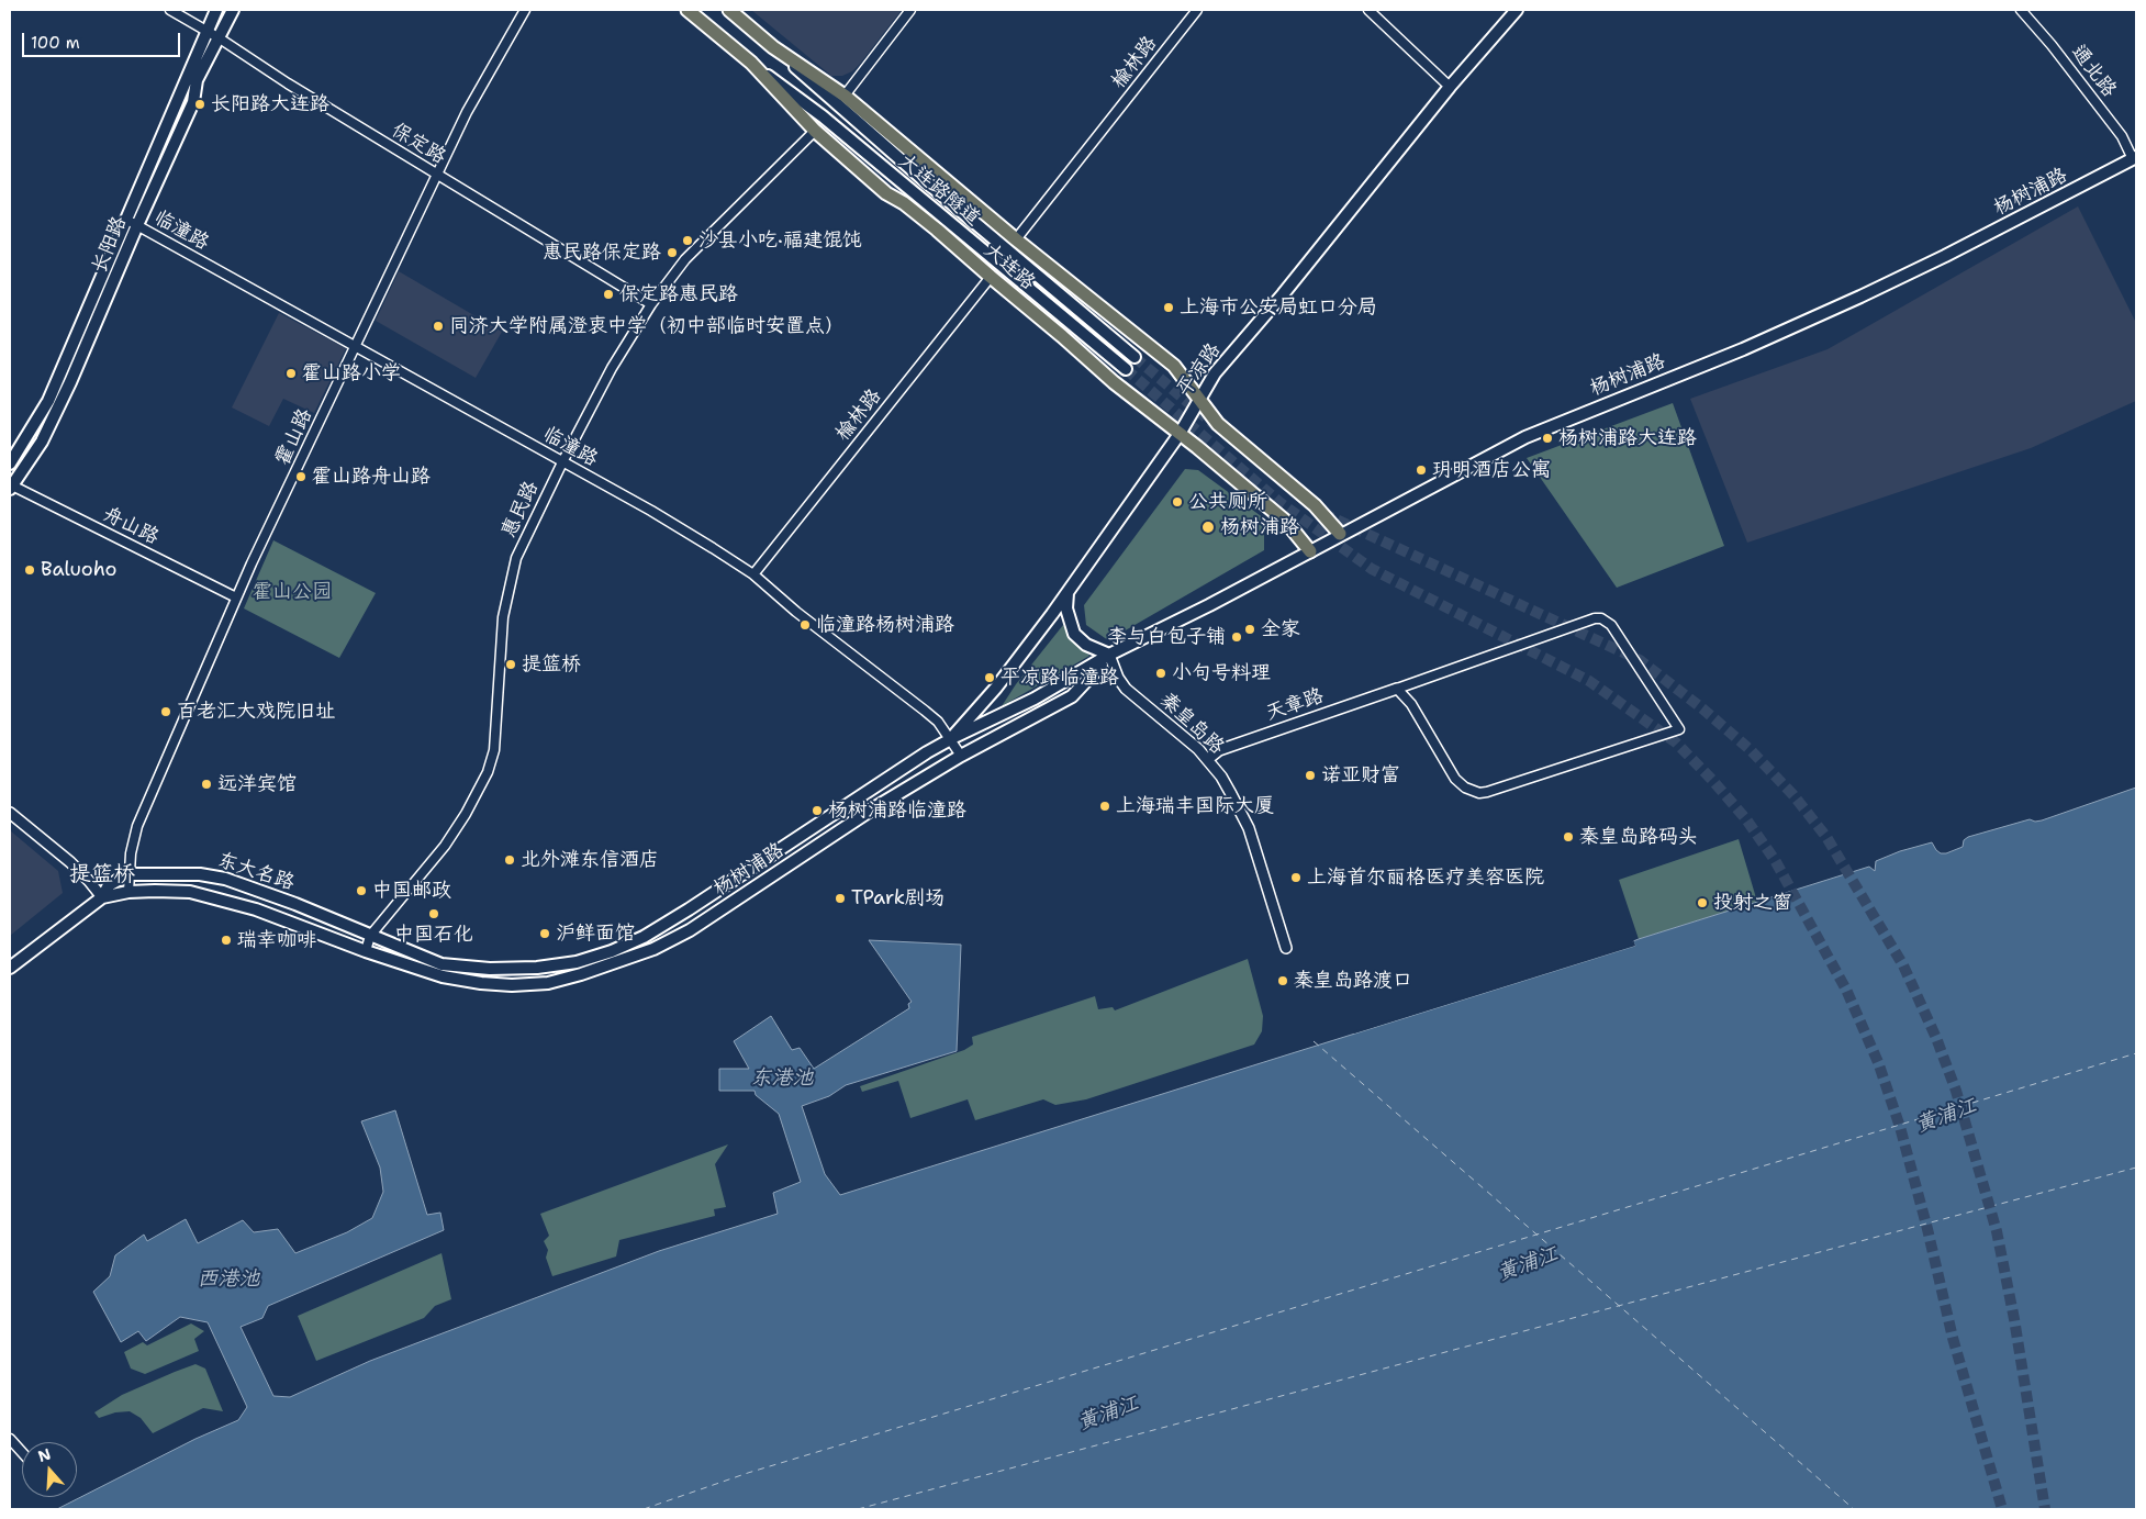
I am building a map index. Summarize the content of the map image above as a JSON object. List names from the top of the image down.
{
  "streets": {
    "main road": [
      "大连路隧道",
      "杨树浦路",
      "长阳路",
      "大连路",
      "平凉路",
      "东大名路"
    ],
    "street": [
      "榆林路",
      "通北路",
      "保定路",
      "临潼路",
      "霍山路",
      "惠民路",
      "舟山路",
      "天章路",
      "秦皇岛路"
    ]
  },
  "crossings": [
    ["榆林路", "临潼路"],
    ["榆林路", "大连路"],
    ["通北路", "杨树浦路"],
    ["保定路", "长阳路"],
    ["保定路", "霍山路"],
    ["保定路", "惠民路"],
    ["大连路隧道", "大连路"],
    ["杨树浦路", "临潼路"],
    ["杨树浦路", "大连路"],
    ["杨树浦路", "平凉路"],
    ["杨树浦路", "惠民路"],
    ["杨树浦路", "秦皇岛路"],
    ["杨树浦路", "东大名路"],
    ["临潼路", "长阳路"],
    ["临潼路", "平凉路"],
    ["临潼路", "霍山路"],
    ["临潼路", "惠民路"],
    ["长阳路", "舟山路"],
    ["大连路", "平凉路"],
    ["大连路", "惠民路"],
    ["霍山路", "舟山路"],
    ["霍山路", "东大名路"],
    ["惠民路", "东大名路"],
    ["天章路", "秦皇岛路"]
  ],
  "districts": ["提篮桥"],
  "water": ["东港池", "黄浦江", "西港池"],
  "parks": ["霍山公园"],
  "places": [
    "长阳路大连路",
    "沙县小吃·福建馄饨",
    "惠民路保定路",
    "保定路惠民路",
    "上海市公安局虹口分局",
    "同济大学附属澄衷中学（初中部临时安置点）",
    "霍山路小学",
    "杨树浦路大连路",
    "玥明酒店公寓",
    "霍山路舟山路",
    "公共厕所",
    "杨树浦路",
    "Baluoho",
    "临潼路杨树浦路",
    "全家",
    "李与白包子铺",
    "提篮桥",
    "小句号料理",
    "平凉路临潼路",
    "百老汇大戏院旧址",
    "诺亚财富",
    "远洋宾馆",
    "上海瑞丰国际大厦",
    "杨树浦路临潼路",
    "秦皇岛路码头",
    "北外滩东信酒店",
    "上海首尔丽格医疗美容医院",
    "中国邮政",
    "TPark剧场",
    "投射之窗",
    "中国石化",
    "沪鲜面馆",
    "瑞幸咖啡",
    "秦皇岛路渡口"
  ],
  "scale_bar": "100 m",
  "north": "top"
}
